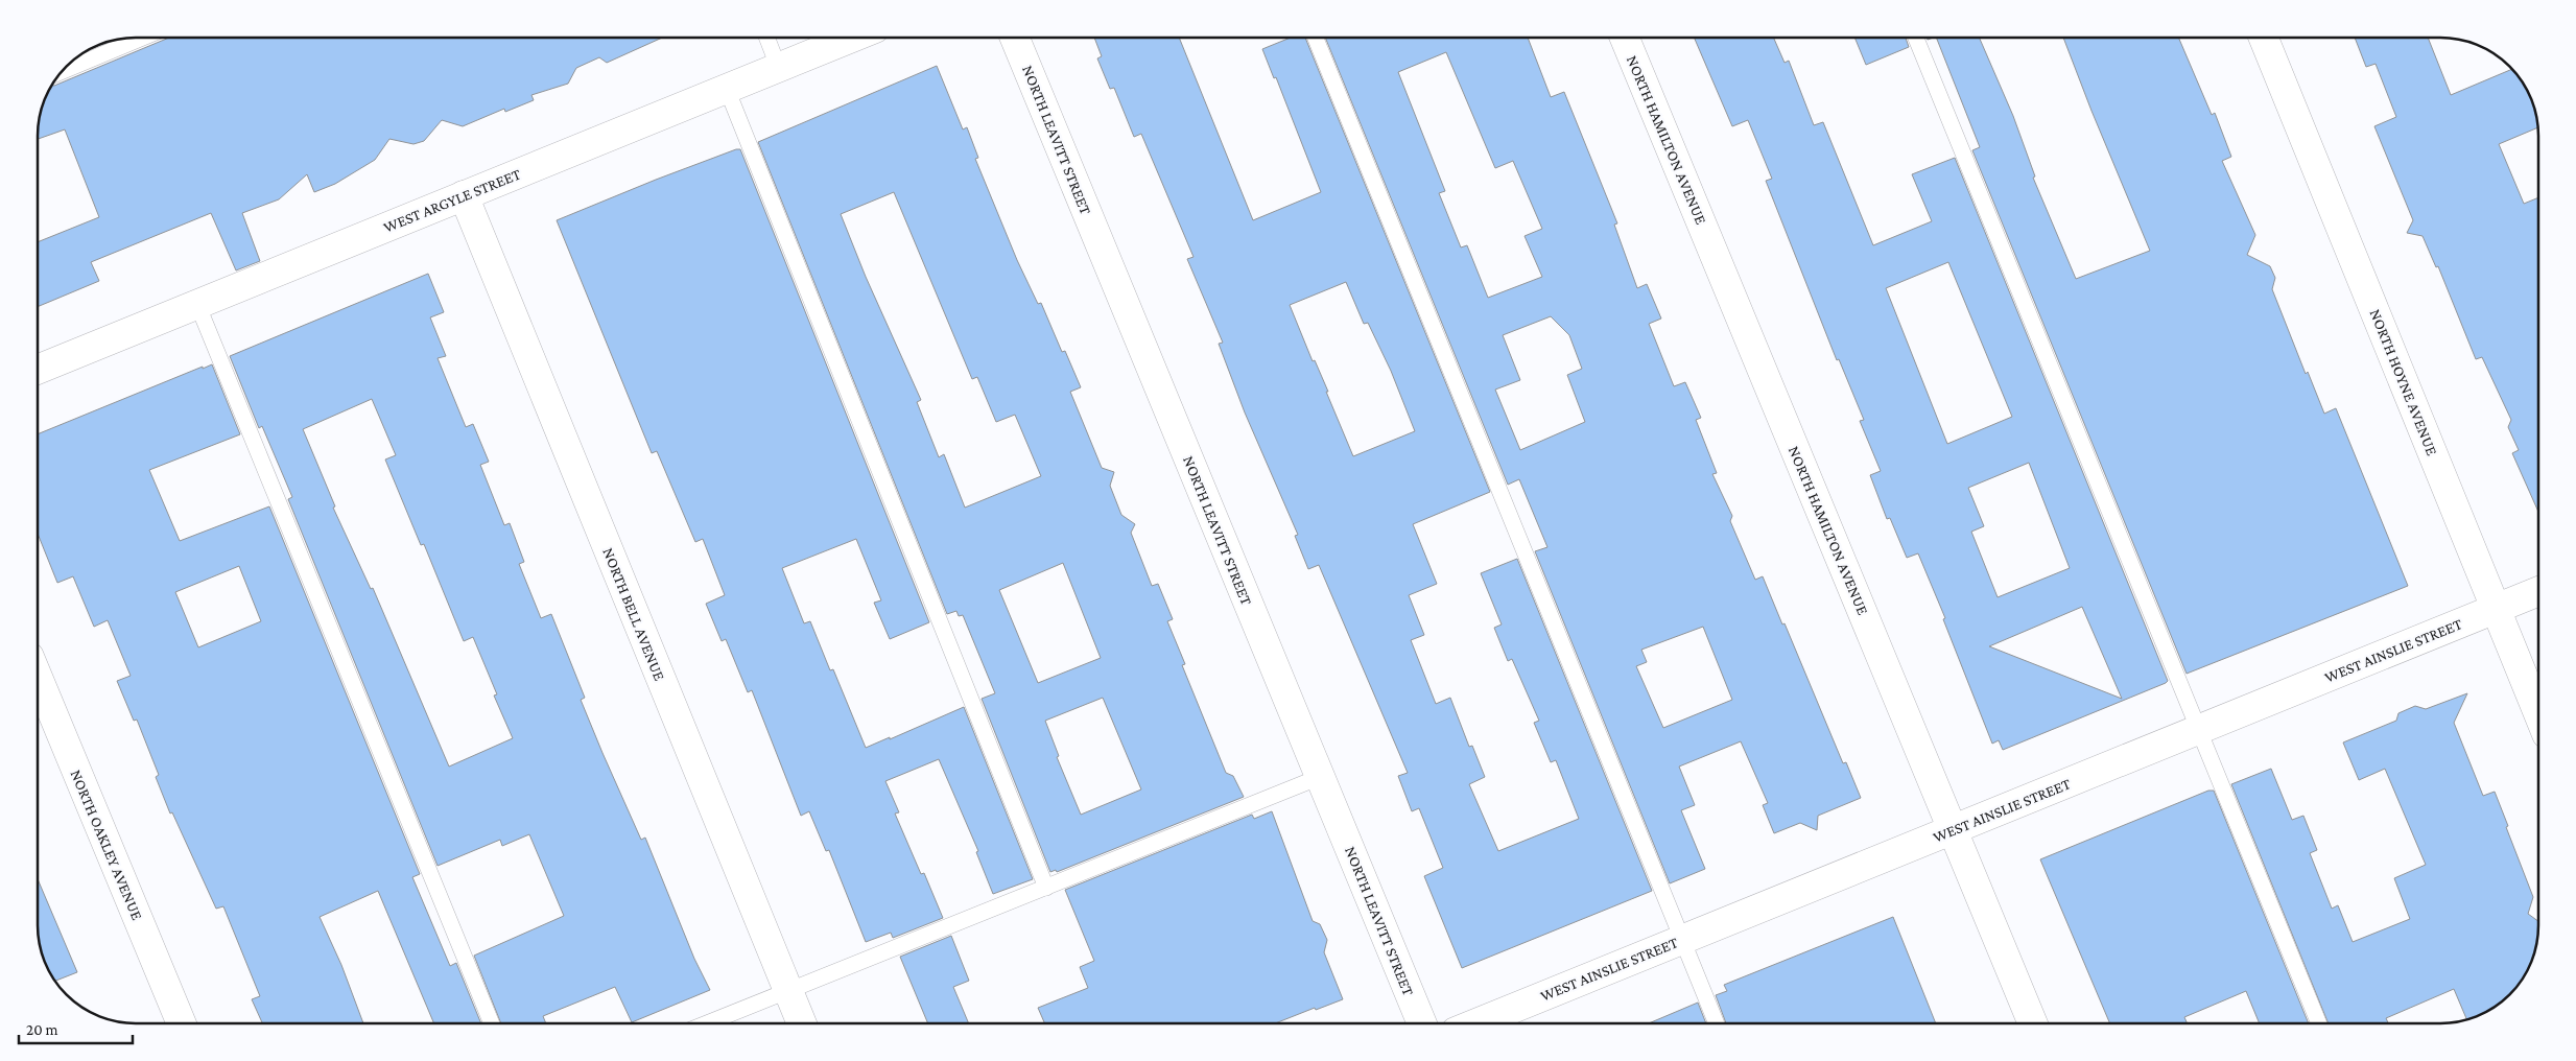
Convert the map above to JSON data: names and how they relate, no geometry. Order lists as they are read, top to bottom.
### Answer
{
  "streets": {
    "street": [
      "NORTH LEAVITT STREET",
      "NORTH HAMILTON AVENUE",
      "WEST ARGYLE STREET",
      "NORTH HOYNE AVENUE",
      "NORTH BELL AVENUE",
      "WEST AINSLIE STREET",
      "NORTH OAKLEY AVENUE"
    ]
  },
  "crossings": [
    ["NORTH HAMILTON AVENUE", "WEST AINSLIE STREET"],
    ["WEST ARGYLE STREET", "NORTH BELL AVENUE"],
    ["NORTH HOYNE AVENUE", "WEST AINSLIE STREET"]
  ],
  "scale_bar": "20 m"
}
